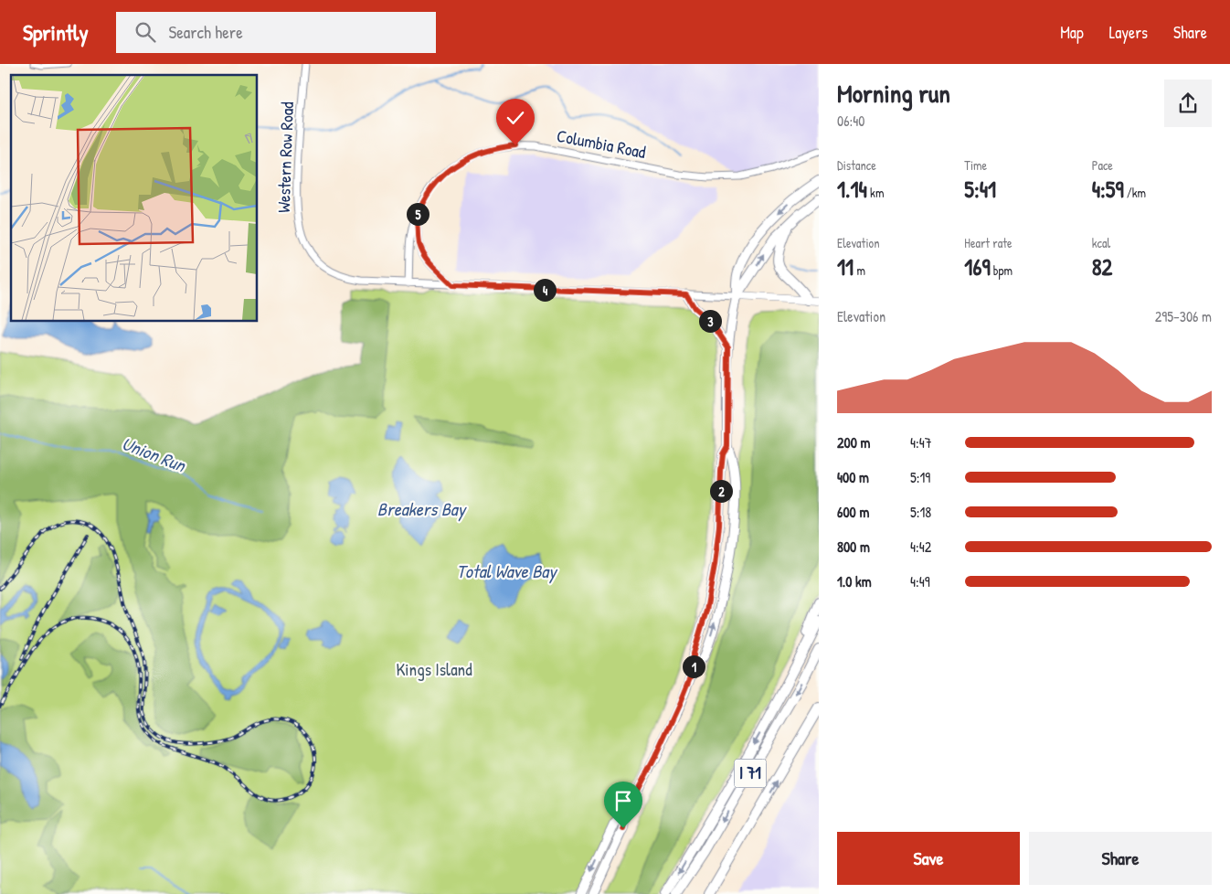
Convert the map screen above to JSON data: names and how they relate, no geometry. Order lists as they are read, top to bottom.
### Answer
{
  "streets": {
    "highway": ["I 71"],
    "main road": ["Western Row Road"],
    "street": ["Columbia Road"]
  },
  "crossings": [
    ["Columbia Road", "Western Row Road"]
  ],
  "water": ["Union Run", "Breakers Bay", "Total Wave Bay"],
  "parks": ["Kings Island"],
  "page": {
    "header": "Sprintly",
    "search": "Search here",
    "nav": ["Map", "Layers", "Share"],
    "heading": ["Morning run", "06:40"],
    "stats": [
      ["Distance", "1.14 km"],
      ["Time", "5:41"],
      ["Pace", "4:59 /km"],
      ["Elevation", "11 m"],
      ["Heart rate", "169 bpm"],
      ["kcal", "82"]
    ],
    "pins": [
      "5",
      "4",
      "3",
      "2",
      "1"
    ],
    "chart": ["Elevation", "295–306 m"],
    "list": [
      {
        "name": "200 m",
        "note": "4:47"
      },
      {
        "name": "400 m",
        "note": "5:19"
      },
      {
        "name": "600 m",
        "note": "5:18"
      },
      {
        "name": "800 m",
        "note": "4:42"
      },
      {
        "name": "1.0 km",
        "note": "4:49"
      }
    ],
    "buttons": ["Save", "Share"]
  }
}
